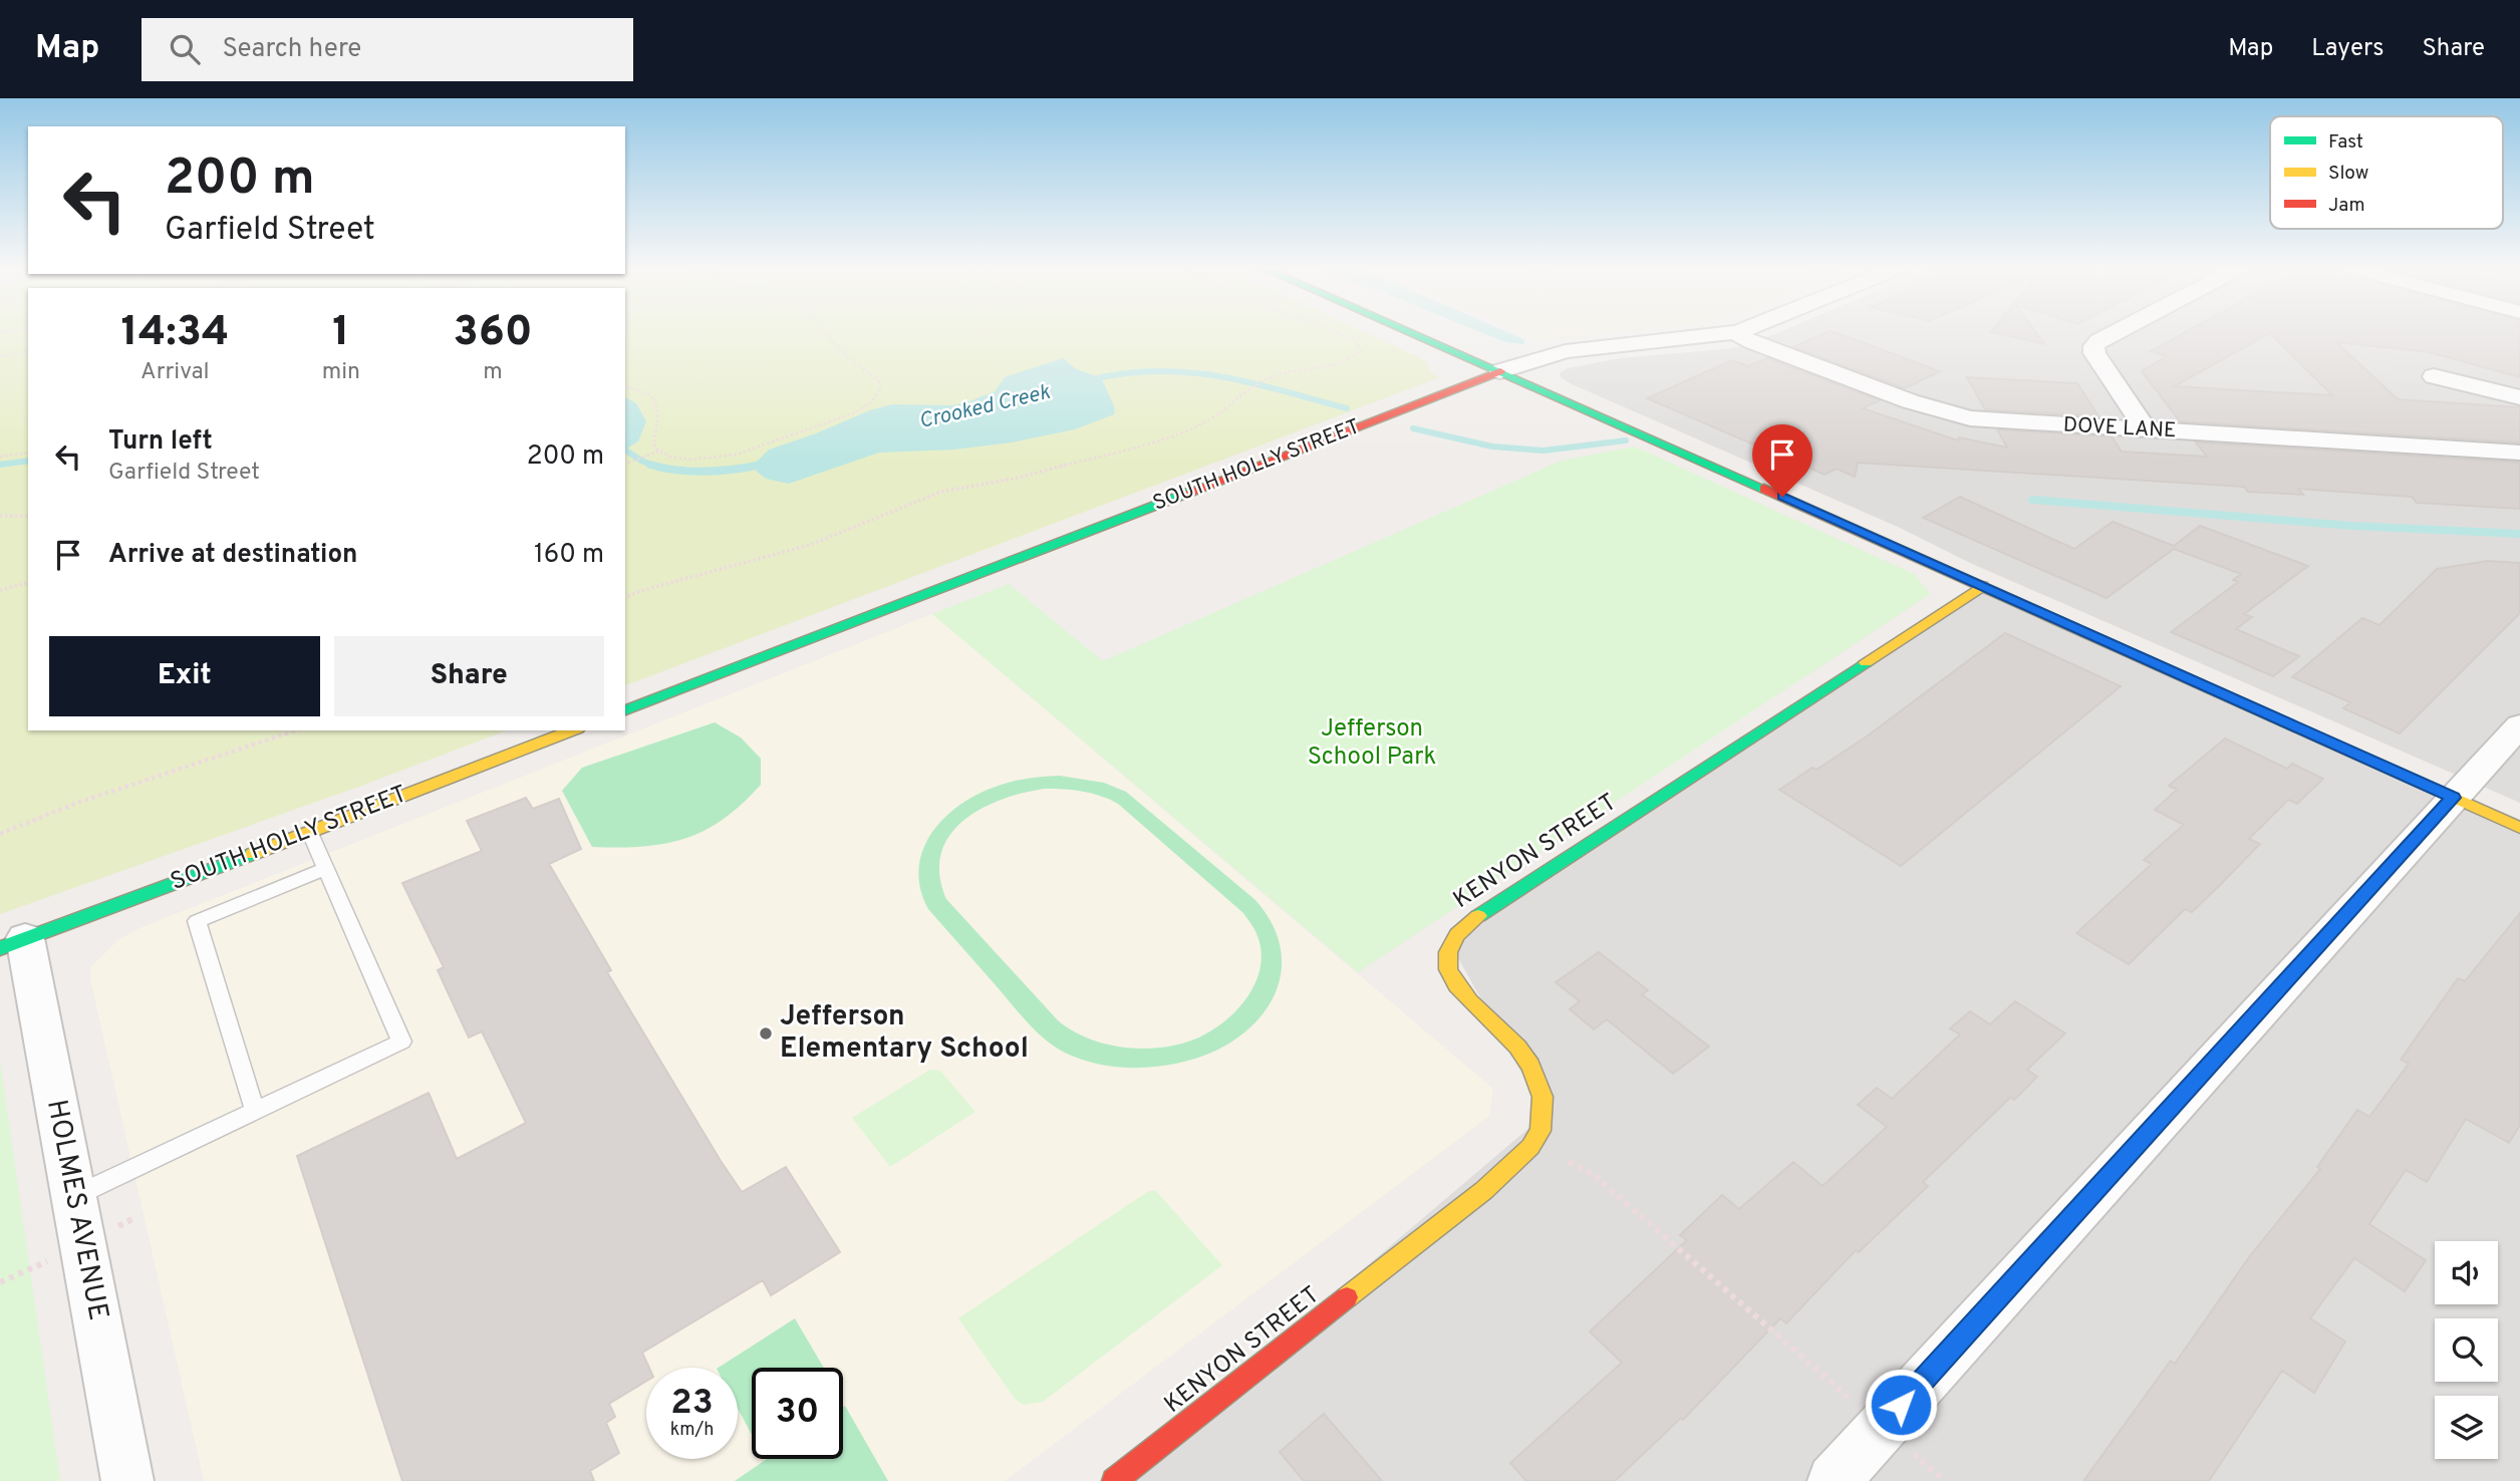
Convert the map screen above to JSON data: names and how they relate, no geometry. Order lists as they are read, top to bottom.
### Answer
{
  "streets": {
    "street": [
      "DOVE LANE",
      "SOUTH HOLLY STREET",
      "KENYON STREET",
      "HOLMES AVENUE"
    ]
  },
  "crossings": [
    ["DOVE LANE", "SOUTH HOLLY STREET"],
    ["SOUTH HOLLY STREET", "HOLMES AVENUE"]
  ],
  "water": ["Crooked Creek"],
  "parks": ["Jefferson School Park"],
  "places": ["Jefferson Elementary School"],
  "legend": ["Fast", "Slow", "Jam"],
  "page": {
    "header": "Map",
    "search": "Search here",
    "nav": ["Map", "Layers", "Share"],
    "turn": ["200 m", "Garfield Street"],
    "eta": [
      "14:34",
      "Arrival",
      "1",
      "min",
      "360",
      "m"
    ],
    "list": [
      {
        "name": "Turn left",
        "note": "Garfield Street",
        "value": "200 m"
      },
      {
        "name": "Arrive at destination",
        "value": "160 m"
      }
    ],
    "buttons": ["Exit", "Share"],
    "speed": "23 km/h",
    "limit": "30"
  }
}
